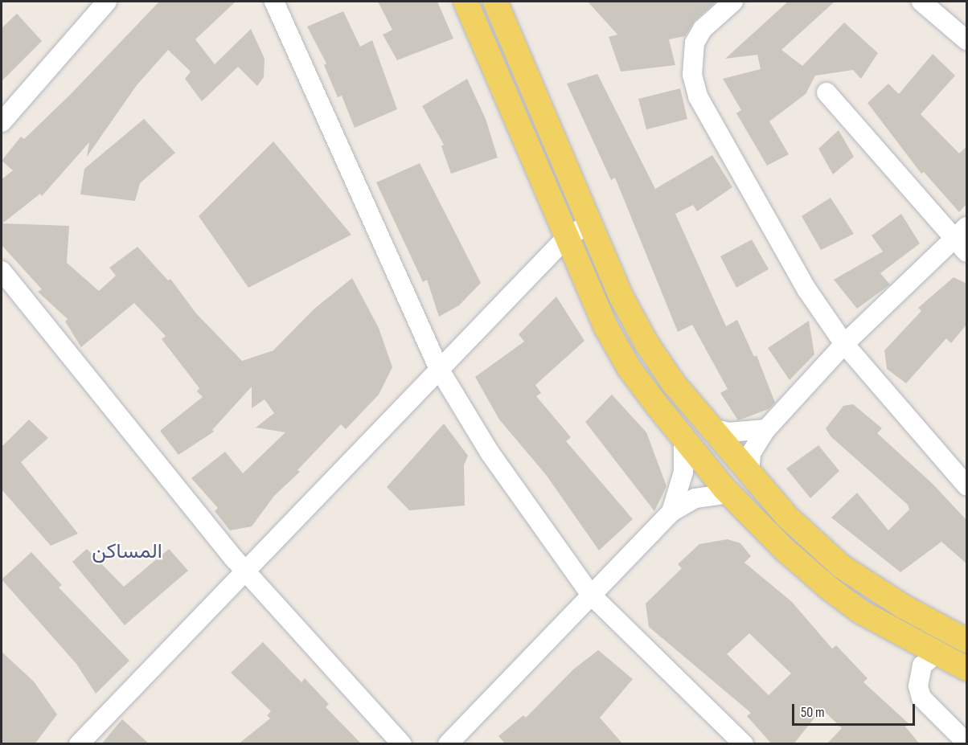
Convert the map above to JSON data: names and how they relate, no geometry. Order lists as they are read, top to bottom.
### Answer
{
  "districts": ["المساكن"],
  "scale_bar": "50 m"
}
